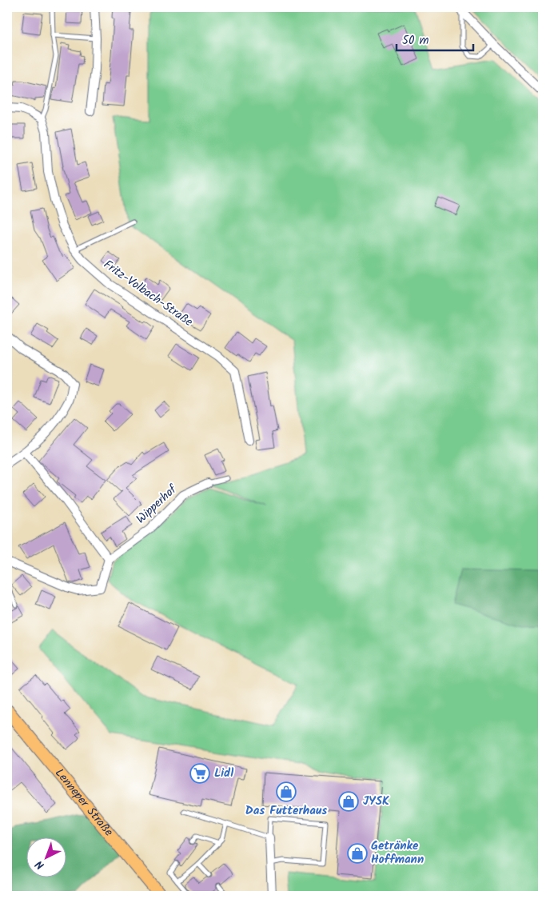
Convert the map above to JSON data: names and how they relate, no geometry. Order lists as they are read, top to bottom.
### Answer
{
  "streets": {
    "main road": ["Lenneper Straße"],
    "street": ["Fritz-Volbach-Straße", "Wipperhof"]
  },
  "places": {
    "supermarket": ["Lidl"],
    "shop": ["Das Futterhaus", "JYSK", "Getränke Hoffmann"]
  },
  "scale_bar": "50 m",
  "north": "bottom left"
}
